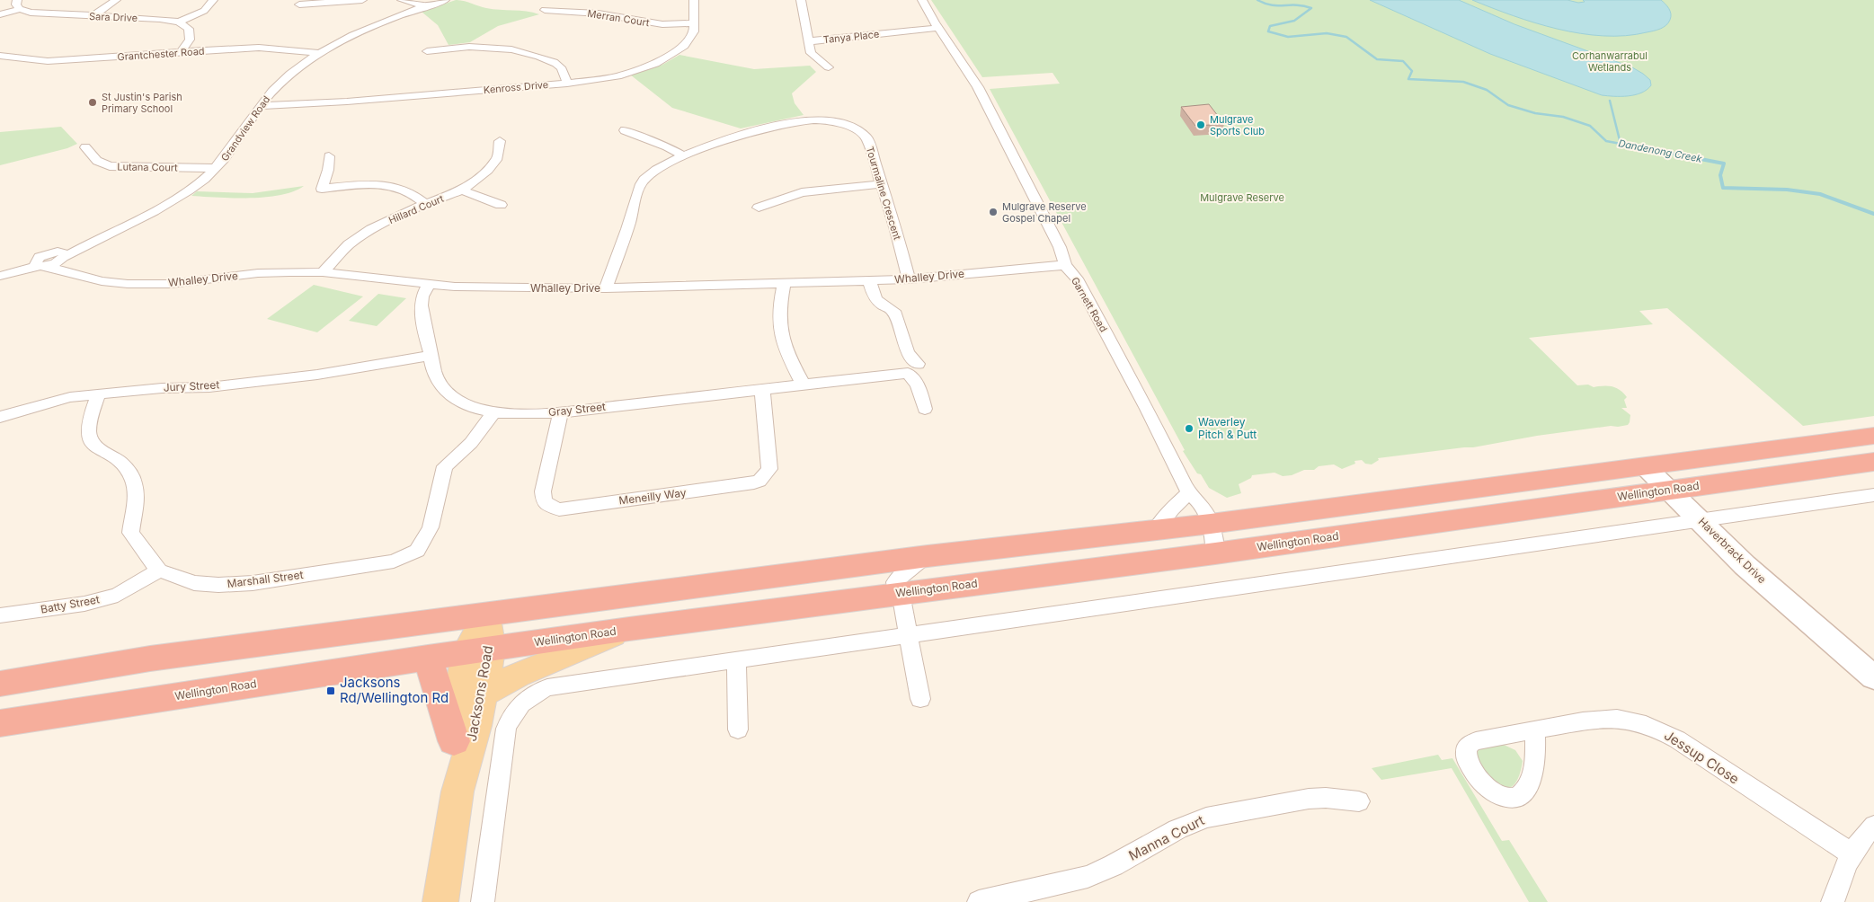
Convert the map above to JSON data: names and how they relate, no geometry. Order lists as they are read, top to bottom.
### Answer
{
  "streets": {
    "highway": ["Wellington Road"],
    "main road": ["Jacksons Road"],
    "street": [
      "Sara Drive",
      "Merran Court",
      "Tanya Place",
      "Grantchester Road",
      "Kenross Drive",
      "Grandview Road",
      "Lutana Court",
      "Tourmaline Crescent",
      "Hillard Court",
      "Whalley Drive",
      "Garnett Road",
      "Jury Street",
      "Gray Street",
      "Meneilly Way",
      "Haverbrack Drive",
      "Marshall Street",
      "Batty Street",
      "Jessup Close",
      "Manna Court"
    ]
  },
  "crossings": [
    ["Merran Court", "Kenross Drive"],
    ["Tanya Place", "Garnett Road"],
    ["Grantchester Road", "Grandview Road"],
    ["Kenross Drive", "Grandview Road"],
    ["Grandview Road", "Lutana Court"],
    ["Grandview Road", "Whalley Drive"],
    ["Tourmaline Crescent", "Whalley Drive"],
    ["Hillard Court", "Whalley Drive"],
    ["Whalley Drive", "Garnett Road"],
    ["Whalley Drive", "Gray Street"],
    ["Garnett Road", "Wellington Road"],
    ["Jury Street", "Gray Street"],
    ["Gray Street", "Meneilly Way"],
    ["Gray Street", "Marshall Street"],
    ["Wellington Road", "Haverbrack Drive"],
    ["Wellington Road", "Jacksons Road"],
    ["Marshall Street", "Batty Street"]
  ],
  "water": ["Dandenong Creek"],
  "parks": ["Corhanwarrabul Wetlands", "Mulgrave Reserve"],
  "places": {
    "other": [
      "St Justin's Parish Primary School",
      "Mulgrave Sports Club",
      "Mulgrave Reserve Gospel Chapel",
      "Waverley Pitch & Putt"
    ],
    "transit": ["Jacksons Rd/Wellington Rd"]
  }
}
